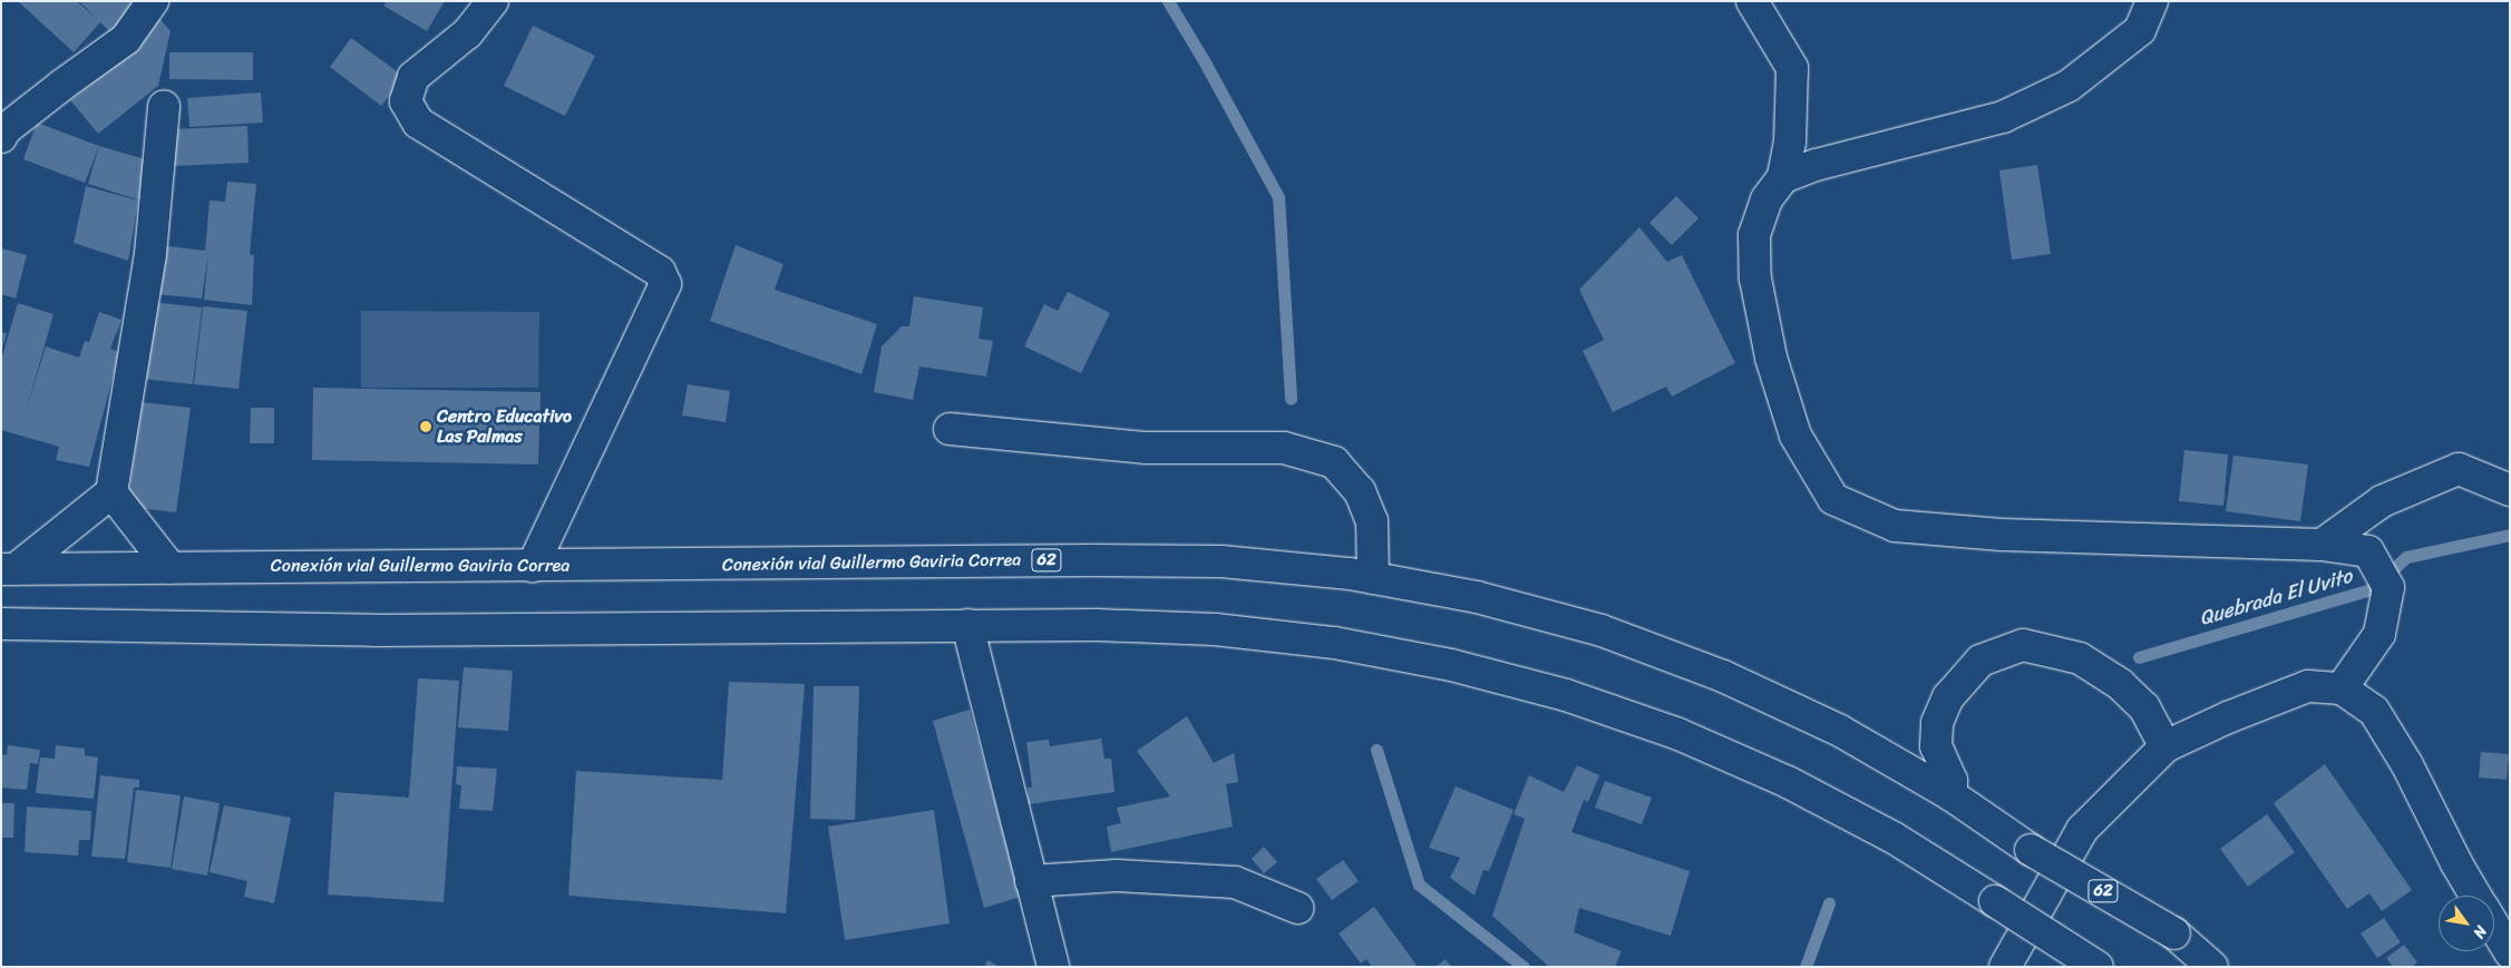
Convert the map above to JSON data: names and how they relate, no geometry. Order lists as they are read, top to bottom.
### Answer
{
  "streets": {
    "main road": ["62", "Conexión vial Guillermo Gaviria Correa"]
  },
  "water": ["Quebrada El Uvito"],
  "places": ["Centro Educativo Las Palmas"],
  "north": "bottom right"
}
